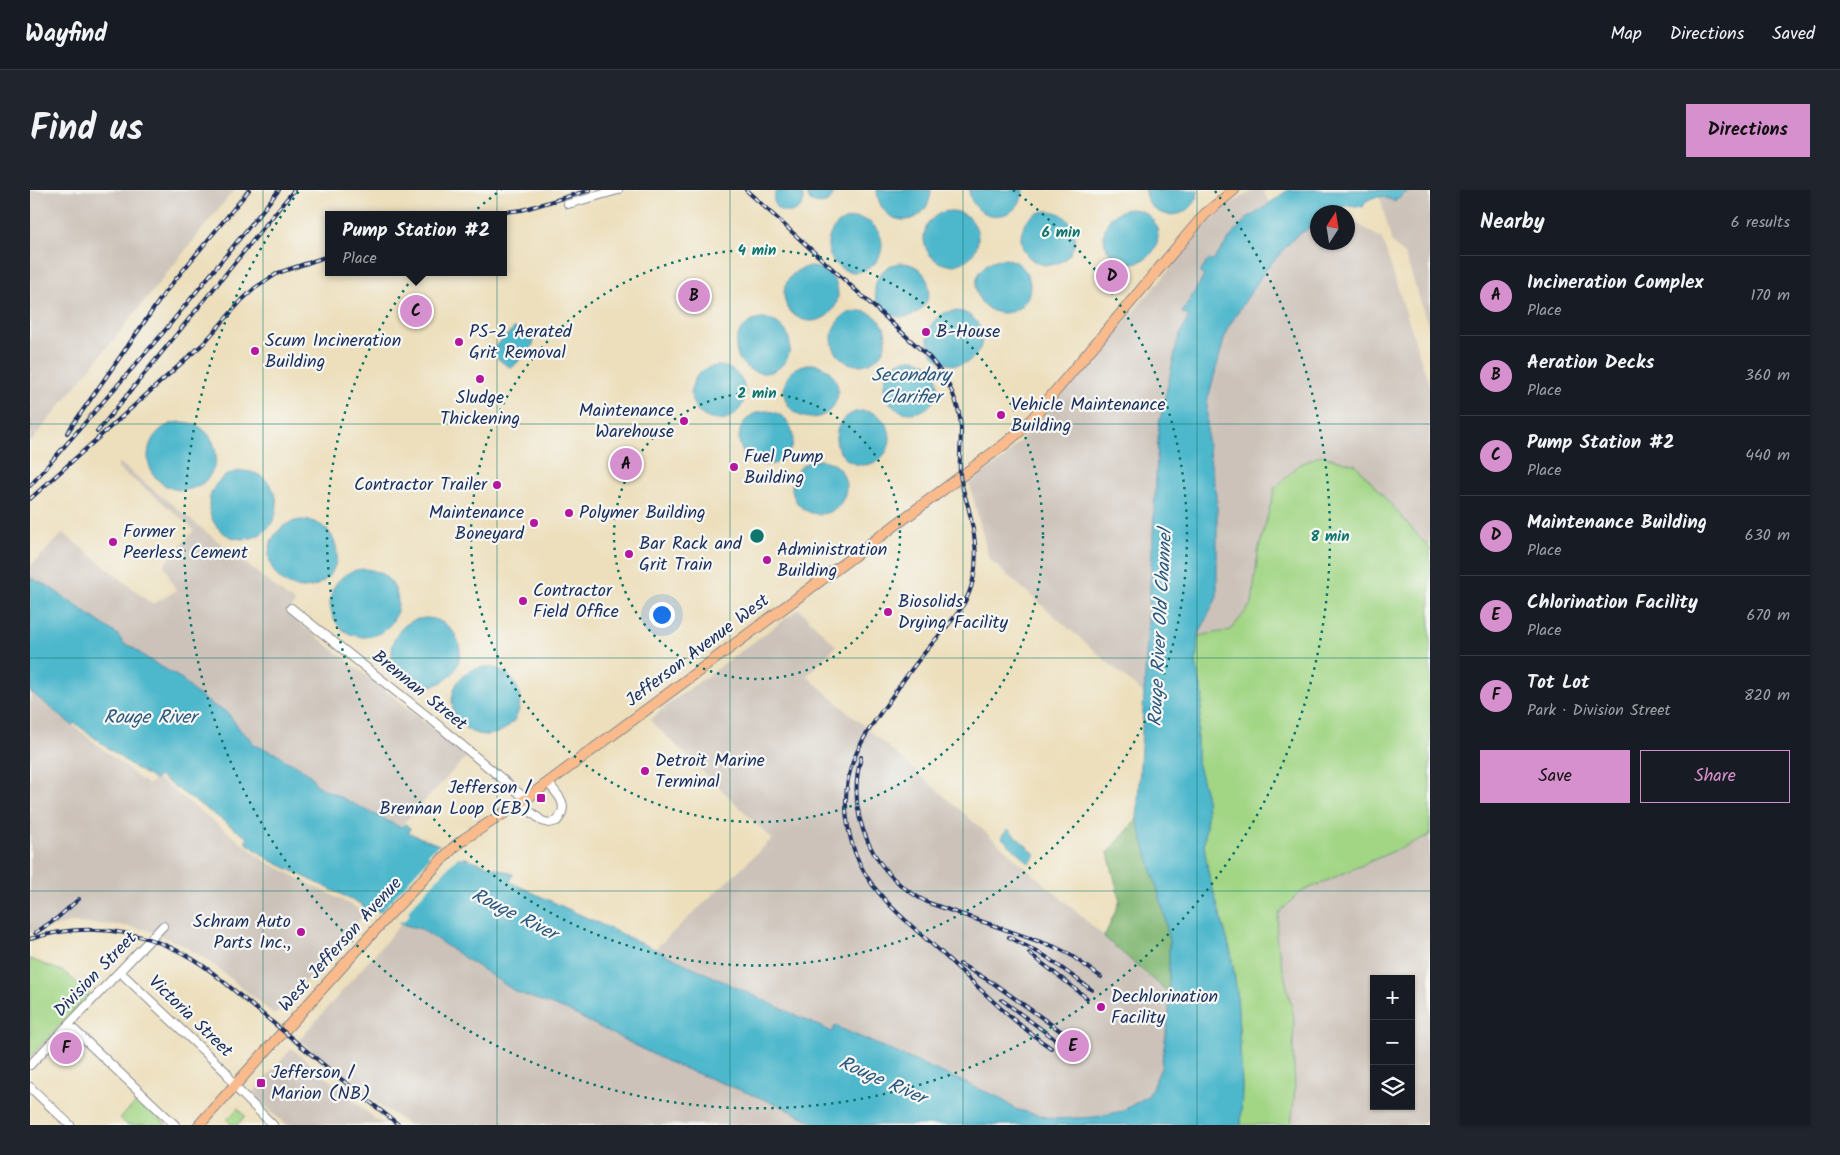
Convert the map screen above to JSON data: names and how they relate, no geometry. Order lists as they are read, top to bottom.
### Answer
{
  "streets": {
    "main road": ["Jefferson Avenue West", "West Jefferson Avenue"],
    "street": ["Brennan Street", "Division Street", "Victoria Street"]
  },
  "crossings": [
    ["Jefferson Avenue West", "Brennan Street"],
    ["Jefferson Avenue West", "West Jefferson Avenue"],
    ["Brennan Street", "West Jefferson Avenue"],
    ["West Jefferson Avenue", "Victoria Street"],
    ["Division Street", "Victoria Street"]
  ],
  "water": ["Secondary Clarifier", "Rouge River Old Channel", "Rouge River"],
  "places": {
    "other": [
      "B-House",
      "PS-2 Aerated Grit Removal",
      "Scum Incineration Building",
      "Sludge Thickening",
      "Vehicle Maintenance Building",
      "Maintenance Warehouse",
      "Fuel Pump Building",
      "Contractor Trailer",
      "Polymer Building",
      "Maintenance Boneyard",
      "Former Peerless Cement",
      "Bar Rack and Grit Train",
      "Administration Building",
      "Contractor Field Office",
      "Biosolids Drying Facility",
      "Detroit Marine Terminal",
      "Schram Auto Parts Inc.,",
      "Dechlorination Facility"
    ],
    "transit": ["Jefferson / Brennan Loop (EB)", "Jefferson / Marion (NB)"]
  },
  "north": "top",
  "page": {
    "header": "Wayfind",
    "nav": ["Map", "Directions", "Saved"],
    "title": "Find us",
    "buttons": [
      "Directions",
      ["Save", "Share"]
    ],
    "heading": ["Nearby", "6 results"],
    "popup": ["Pump Station #2", "Place"],
    "list": [
      {
        "mark": "A",
        "name": "Incineration Complex",
        "note": "Place",
        "value": "170 m"
      },
      {
        "mark": "B",
        "name": "Aeration Decks",
        "note": "Place",
        "value": "360 m"
      },
      {
        "mark": "C",
        "name": "Pump Station #2",
        "note": "Place",
        "value": "440 m"
      },
      {
        "mark": "D",
        "name": "Maintenance Building",
        "note": "Place",
        "value": "630 m"
      },
      {
        "mark": "E",
        "name": "Chlorination Facility",
        "note": "Place",
        "value": "670 m"
      },
      {
        "mark": "F",
        "name": "Tot Lot",
        "note": "Park · Division Street",
        "value": "820 m"
      }
    ],
    "pins": [
      "D",
      "B",
      "C",
      "A",
      "E",
      "F"
    ],
    "map_buttons": ["+", "−"]
  },
  "rings": [
    "6 min",
    "4 min",
    "2 min",
    "8 min"
  ]
}
